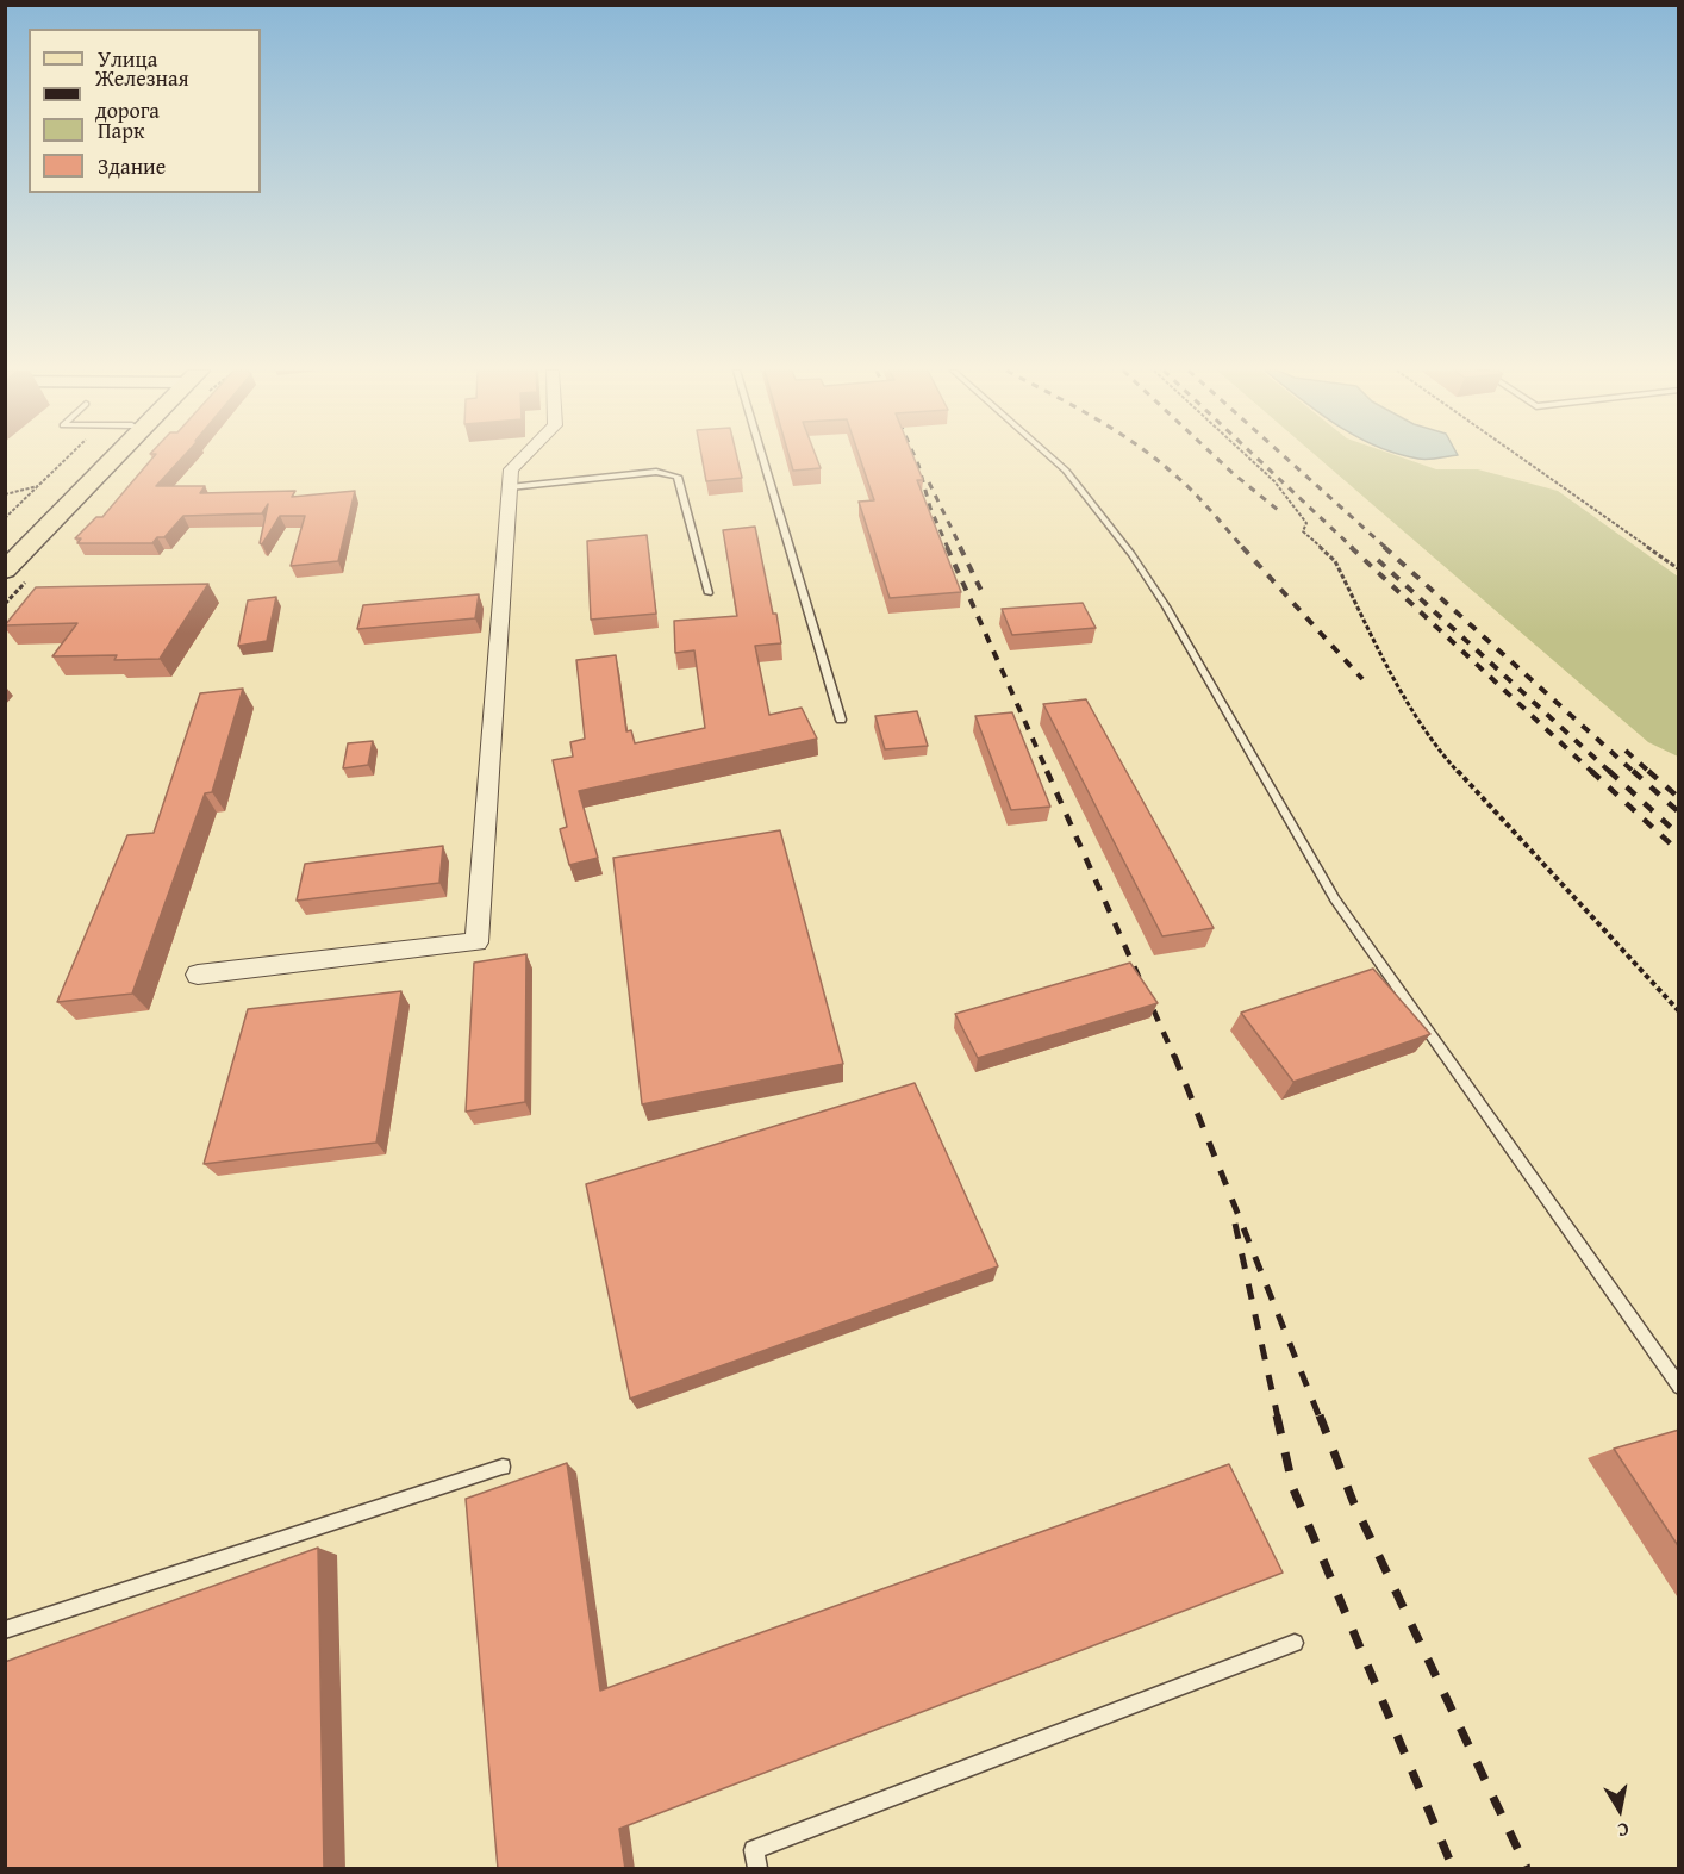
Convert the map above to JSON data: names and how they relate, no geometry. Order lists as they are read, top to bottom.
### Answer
{
  "legend": [
    "Улица",
    "Железная дорога",
    "Парк",
    "Здание"
  ],
  "north": "bottom"
}
